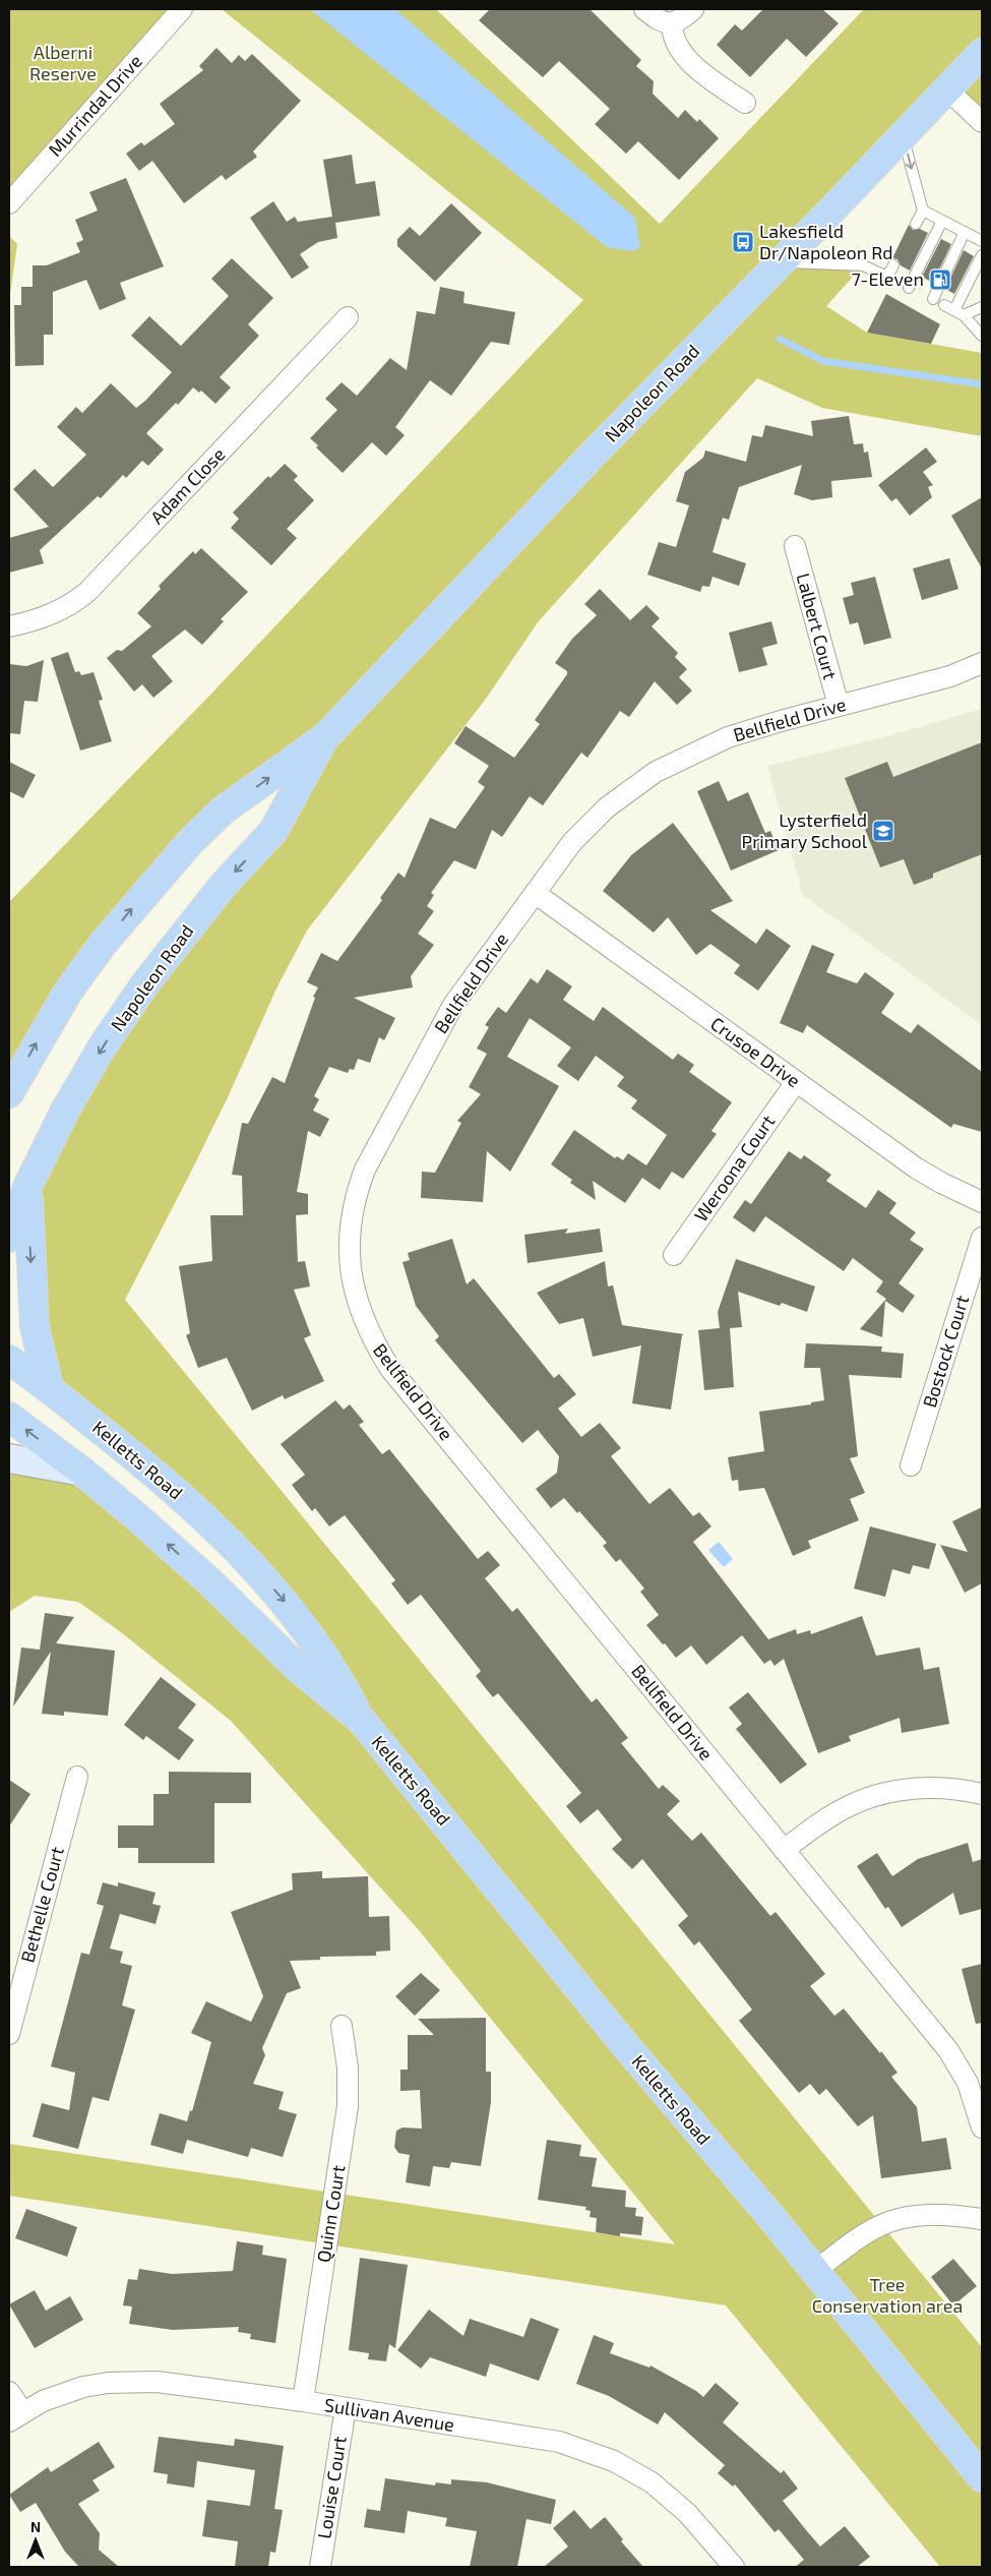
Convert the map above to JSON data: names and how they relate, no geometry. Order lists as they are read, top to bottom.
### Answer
{
  "streets": {
    "main road": ["Napoleon Road", "Kelletts Road"],
    "street": [
      "Murrindal Drive",
      "Adam Close",
      "Lalbert Court",
      "Bellfield Drive",
      "Crusoe Drive",
      "Weroona Court",
      "Bostock Court",
      "Bethelle Court",
      "Quinn Court",
      "Sullivan Avenue",
      "Louise Court"
    ]
  },
  "crossings": [
    ["Lalbert Court", "Bellfield Drive"],
    ["Bellfield Drive", "Crusoe Drive"],
    ["Crusoe Drive", "Weroona Court"],
    ["Quinn Court", "Sullivan Avenue"],
    ["Sullivan Avenue", "Louise Court"]
  ],
  "parks": ["Alberni Reserve", "Tree Conservation area"],
  "places": {
    "bus stop": ["Lakesfield Dr/Napoleon Rd"],
    "fuel station": ["7-Eleven"],
    "school or university": ["Lysterfield Primary School"]
  },
  "north": "top"
}
